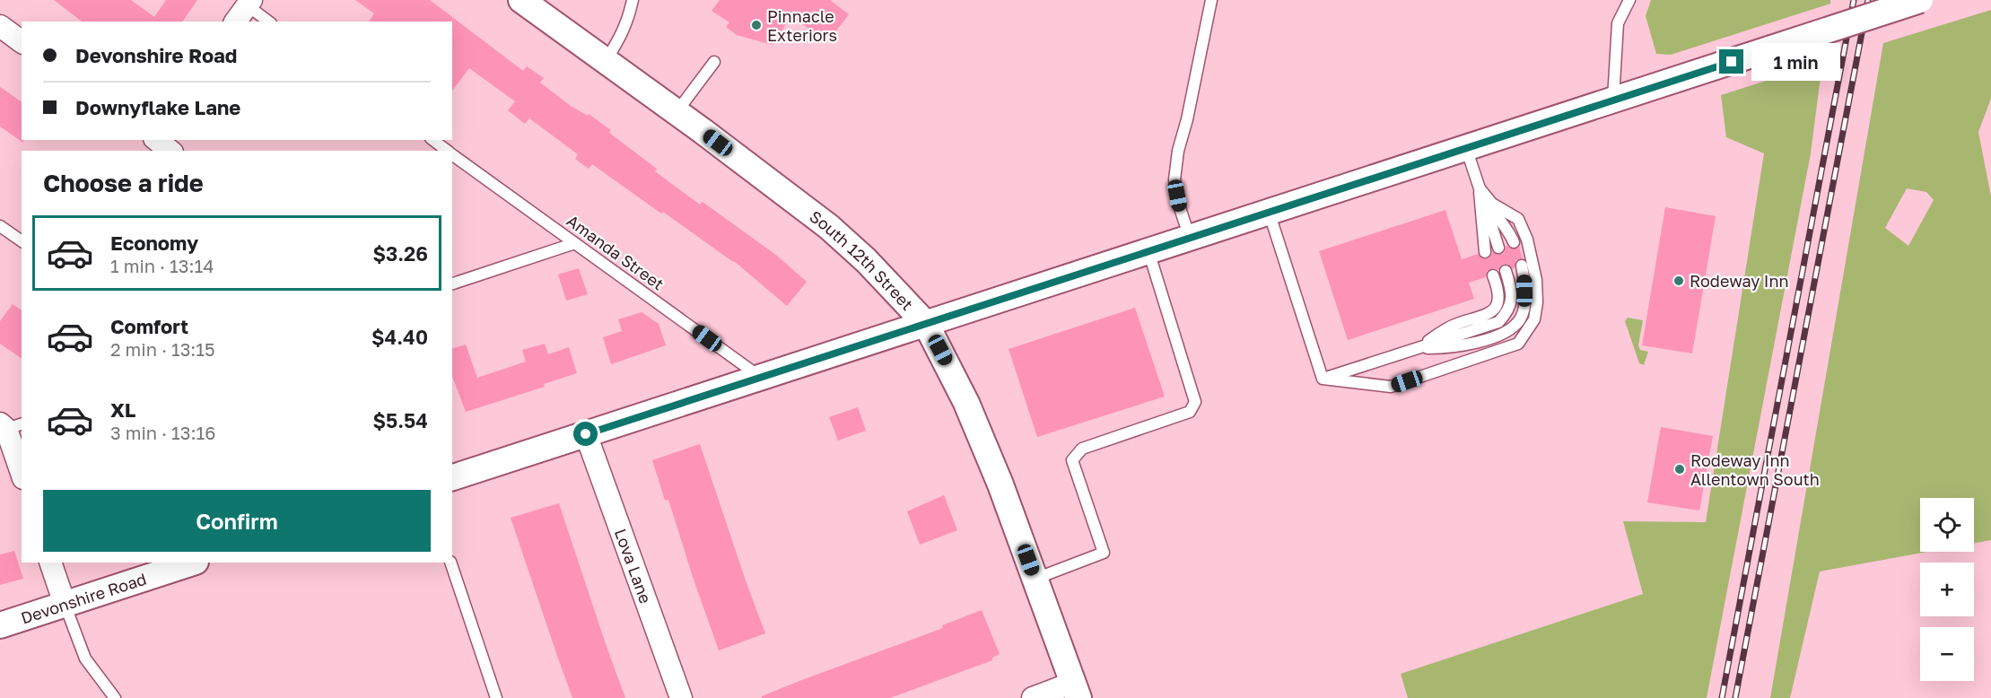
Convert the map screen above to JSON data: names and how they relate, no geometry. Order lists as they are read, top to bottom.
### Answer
{
  "streets": {
    "street": ["South 12th Street", "Lova Lane", "Devonshire Road"],
    "lane": ["Amanda Street"]
  },
  "places": ["Pinnacle Exteriors", "Rodeway Inn", "Rodeway Inn Allentown South"],
  "page": {
    "banner": ["Devonshire Road", "Downyflake Lane"],
    "bubble": "1 min",
    "heading": "Choose a ride",
    "list": [
      {
        "name": "Economy",
        "note": "1 min · 13:14",
        "value": "$3.26"
      },
      {
        "name": "Comfort",
        "note": "2 min · 13:15",
        "value": "$4.40"
      },
      {
        "name": "XL",
        "note": "3 min · 13:16",
        "value": "$5.54"
      }
    ],
    "buttons": "Confirm",
    "map_buttons": ["+", "−"]
  }
}
